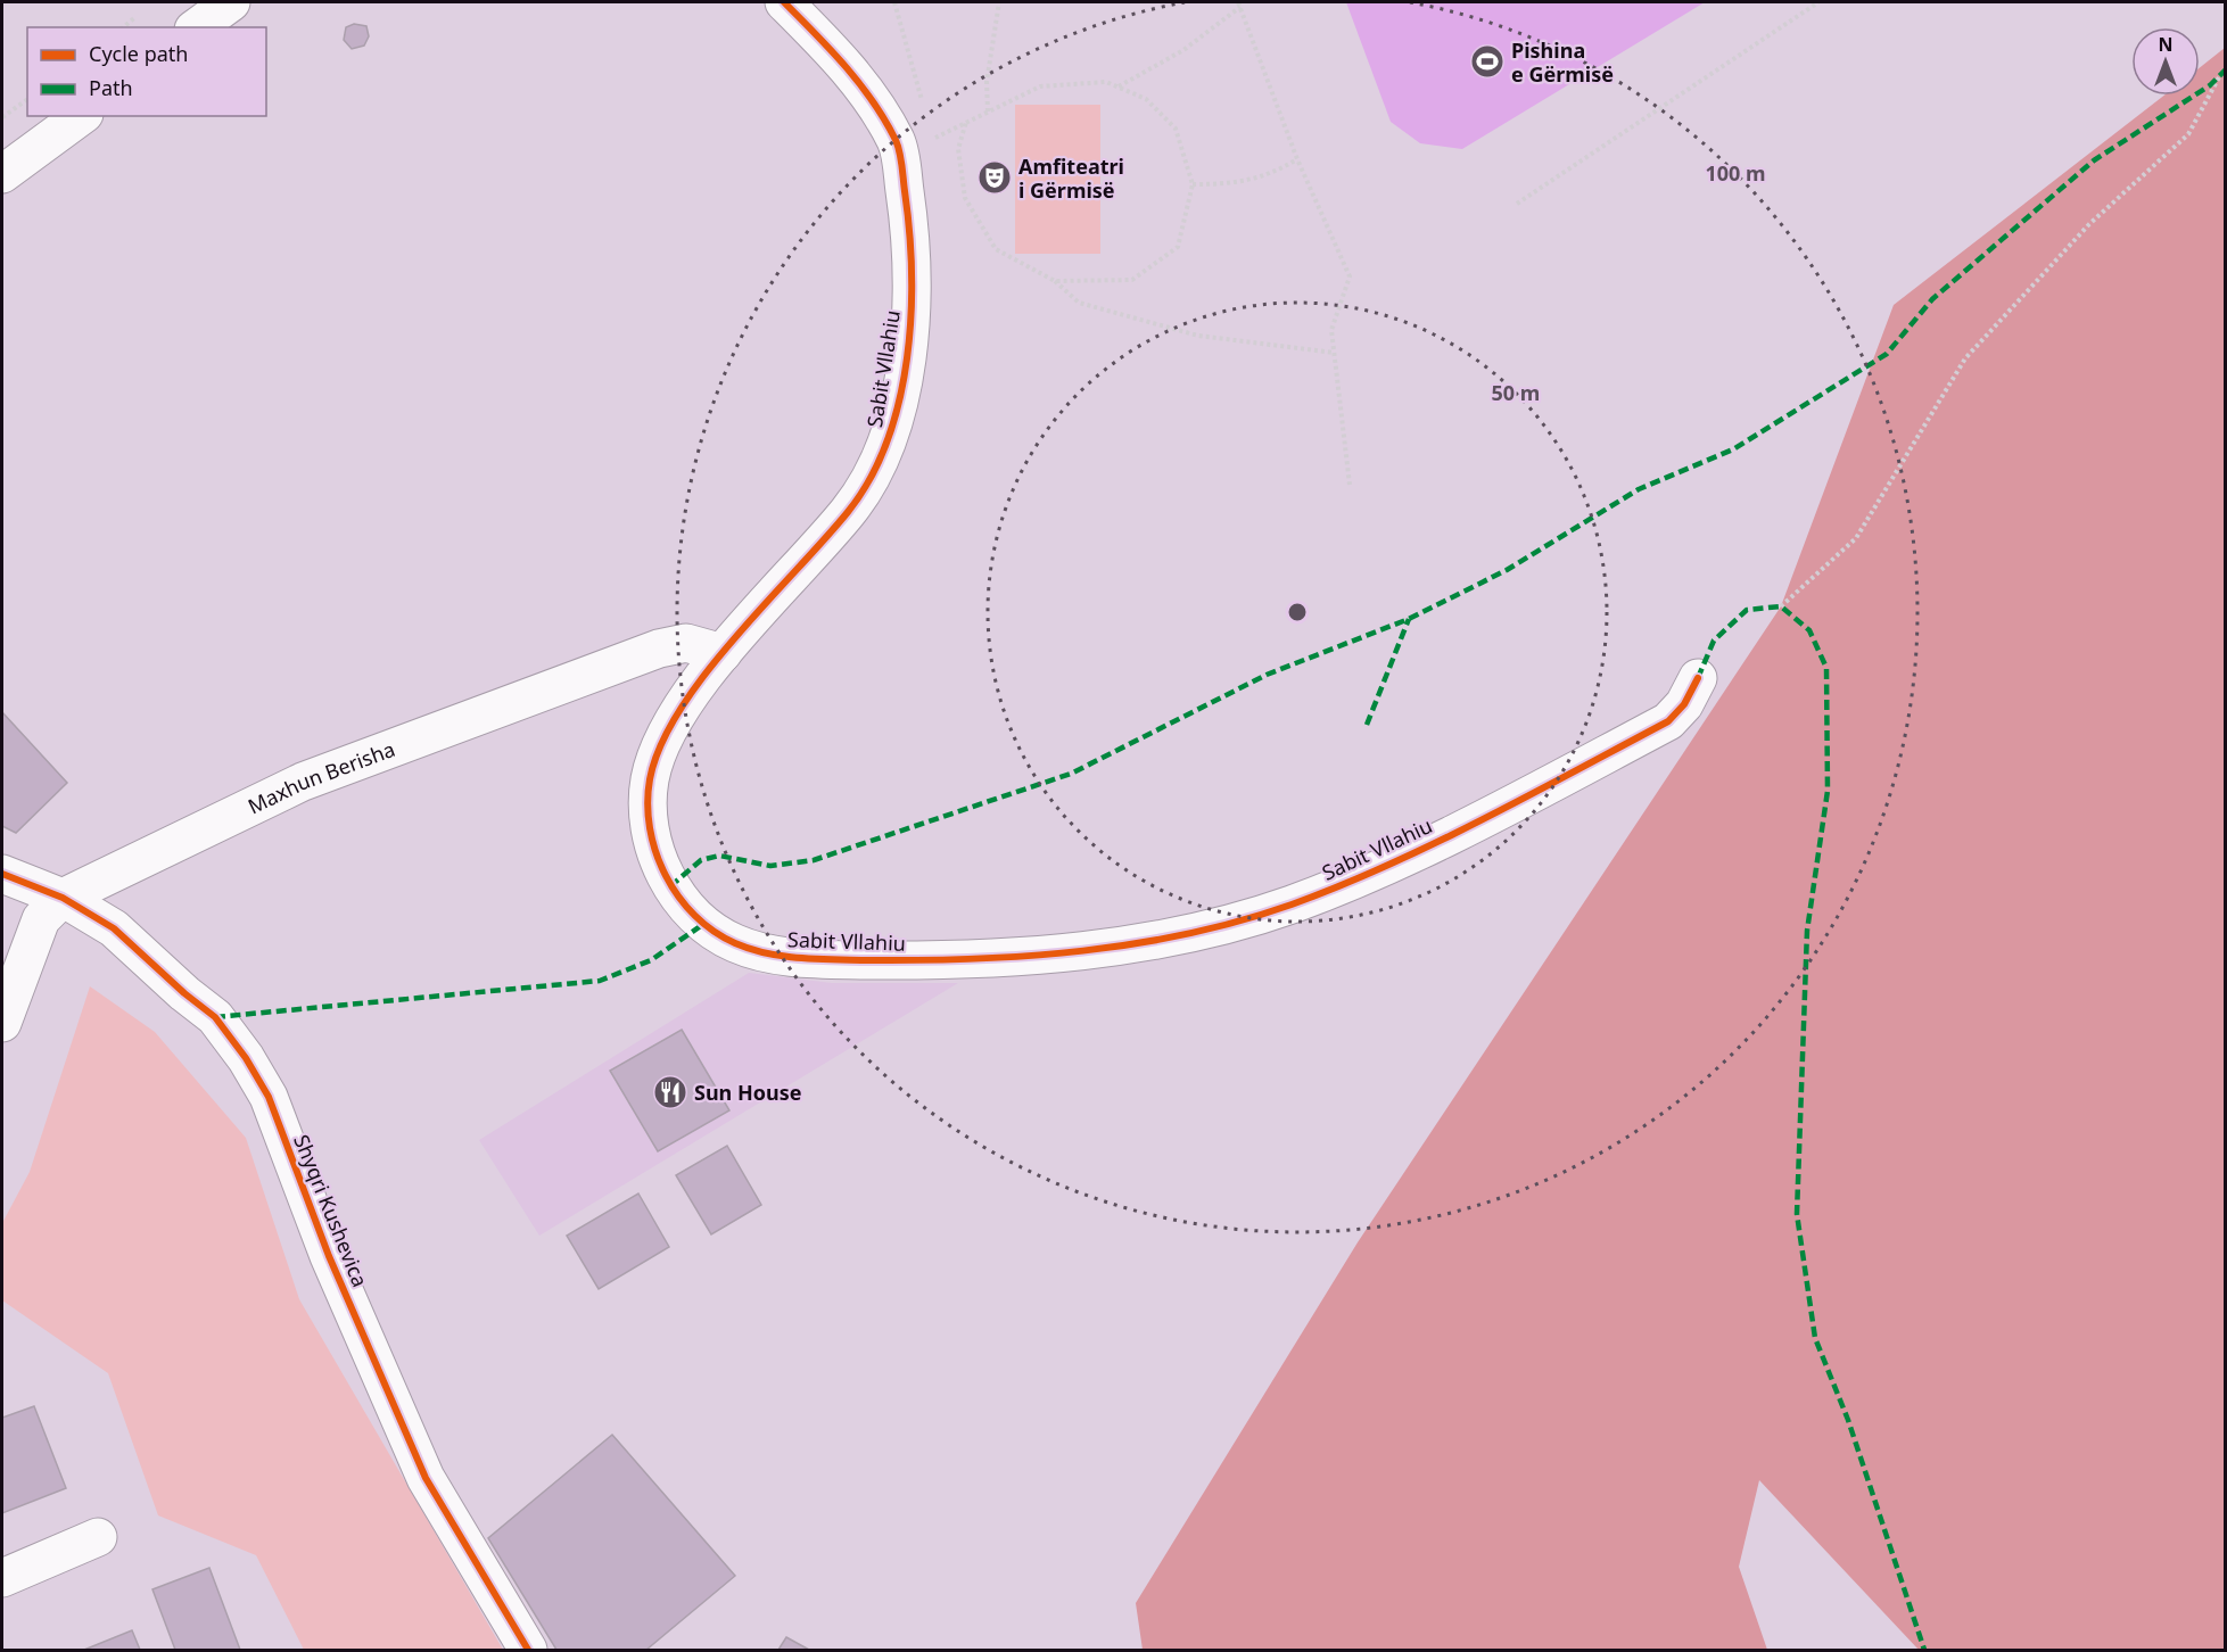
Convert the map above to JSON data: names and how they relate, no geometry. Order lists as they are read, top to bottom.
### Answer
{
  "streets": {
    "street": ["Sabit Vllahiu", "Maxhun Berisha", "Shyqri Kushevica"]
  },
  "crossings": [
    ["Sabit Vllahiu", "Maxhun Berisha"],
    ["Maxhun Berisha", "Shyqri Kushevica"]
  ],
  "places": {
    "sports": ["Pishina e Gërmisë"],
    "theatre": ["Amfiteatri i Gërmisë"],
    "restaurant": ["Sun House"]
  },
  "legend": ["Cycle path", "Path"],
  "north": "top",
  "rings": ["100 m", "50 m"]
}
